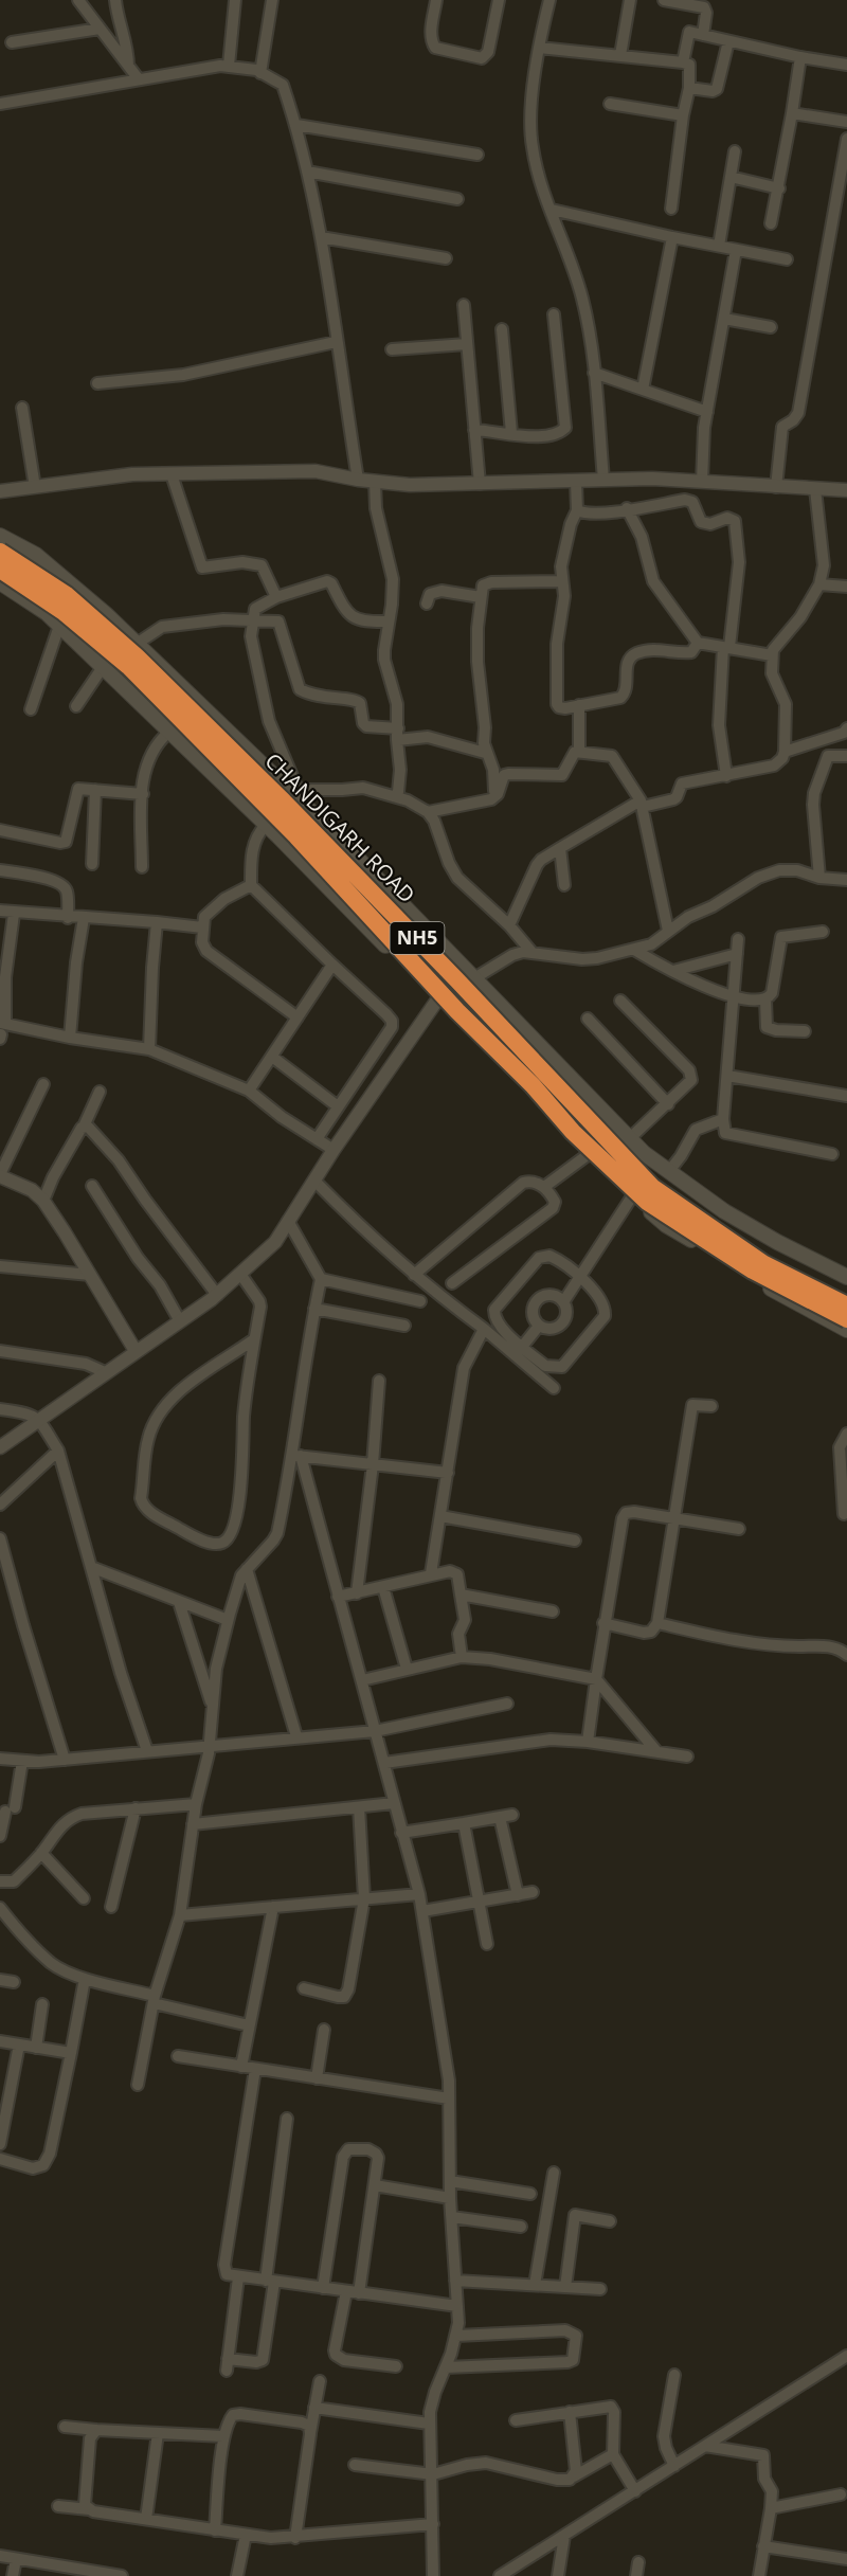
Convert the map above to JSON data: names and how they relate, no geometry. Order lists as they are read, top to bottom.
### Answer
{
  "streets": {
    "highway": ["CHANDIGARH ROAD", "NH5"]
  }
}
